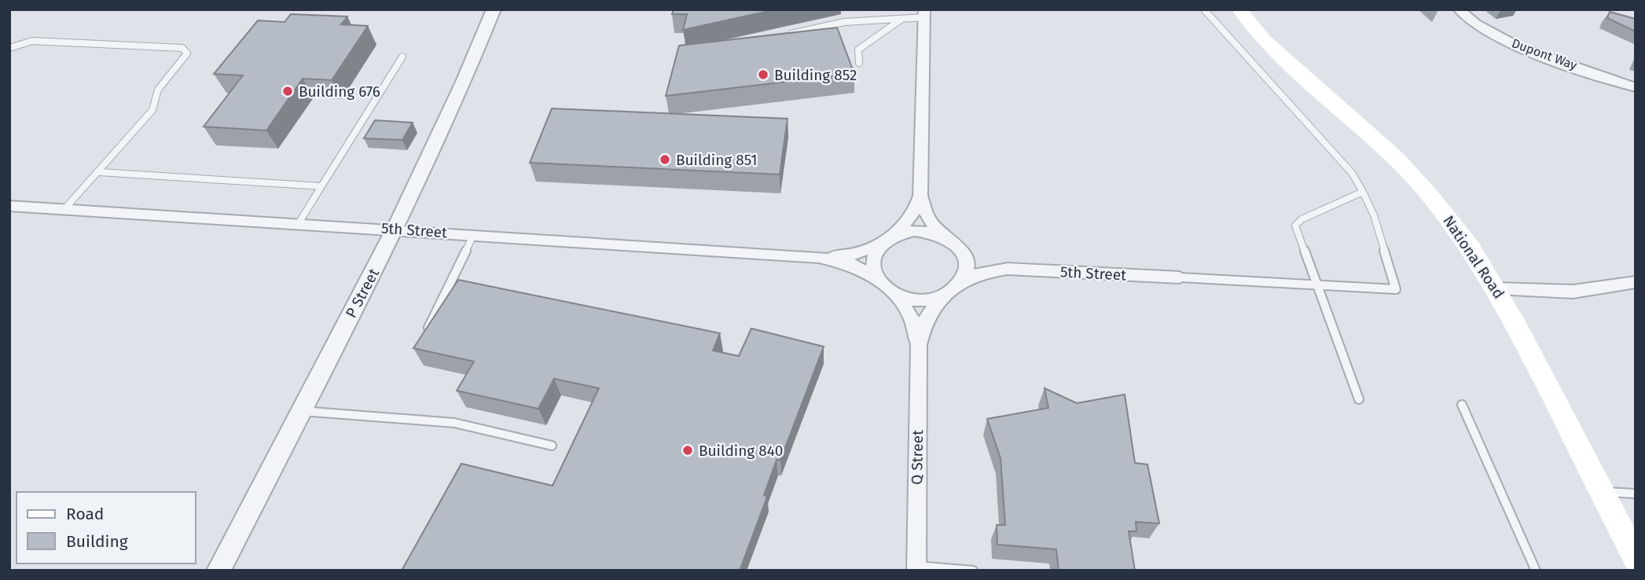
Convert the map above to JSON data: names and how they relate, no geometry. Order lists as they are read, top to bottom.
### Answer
{
  "streets": {
    "main road": ["National Road"],
    "street": [
      "Dupont Way",
      "5th Street",
      "P Street",
      "Q Street"
    ]
  },
  "crossings": [
    ["5th Street", "P Street"],
    ["5th Street", "Q Street"]
  ],
  "places": [
    "Building 852",
    "Building 676",
    "Building 851",
    "Building 840"
  ],
  "legend": ["Road", "Building"]
}
